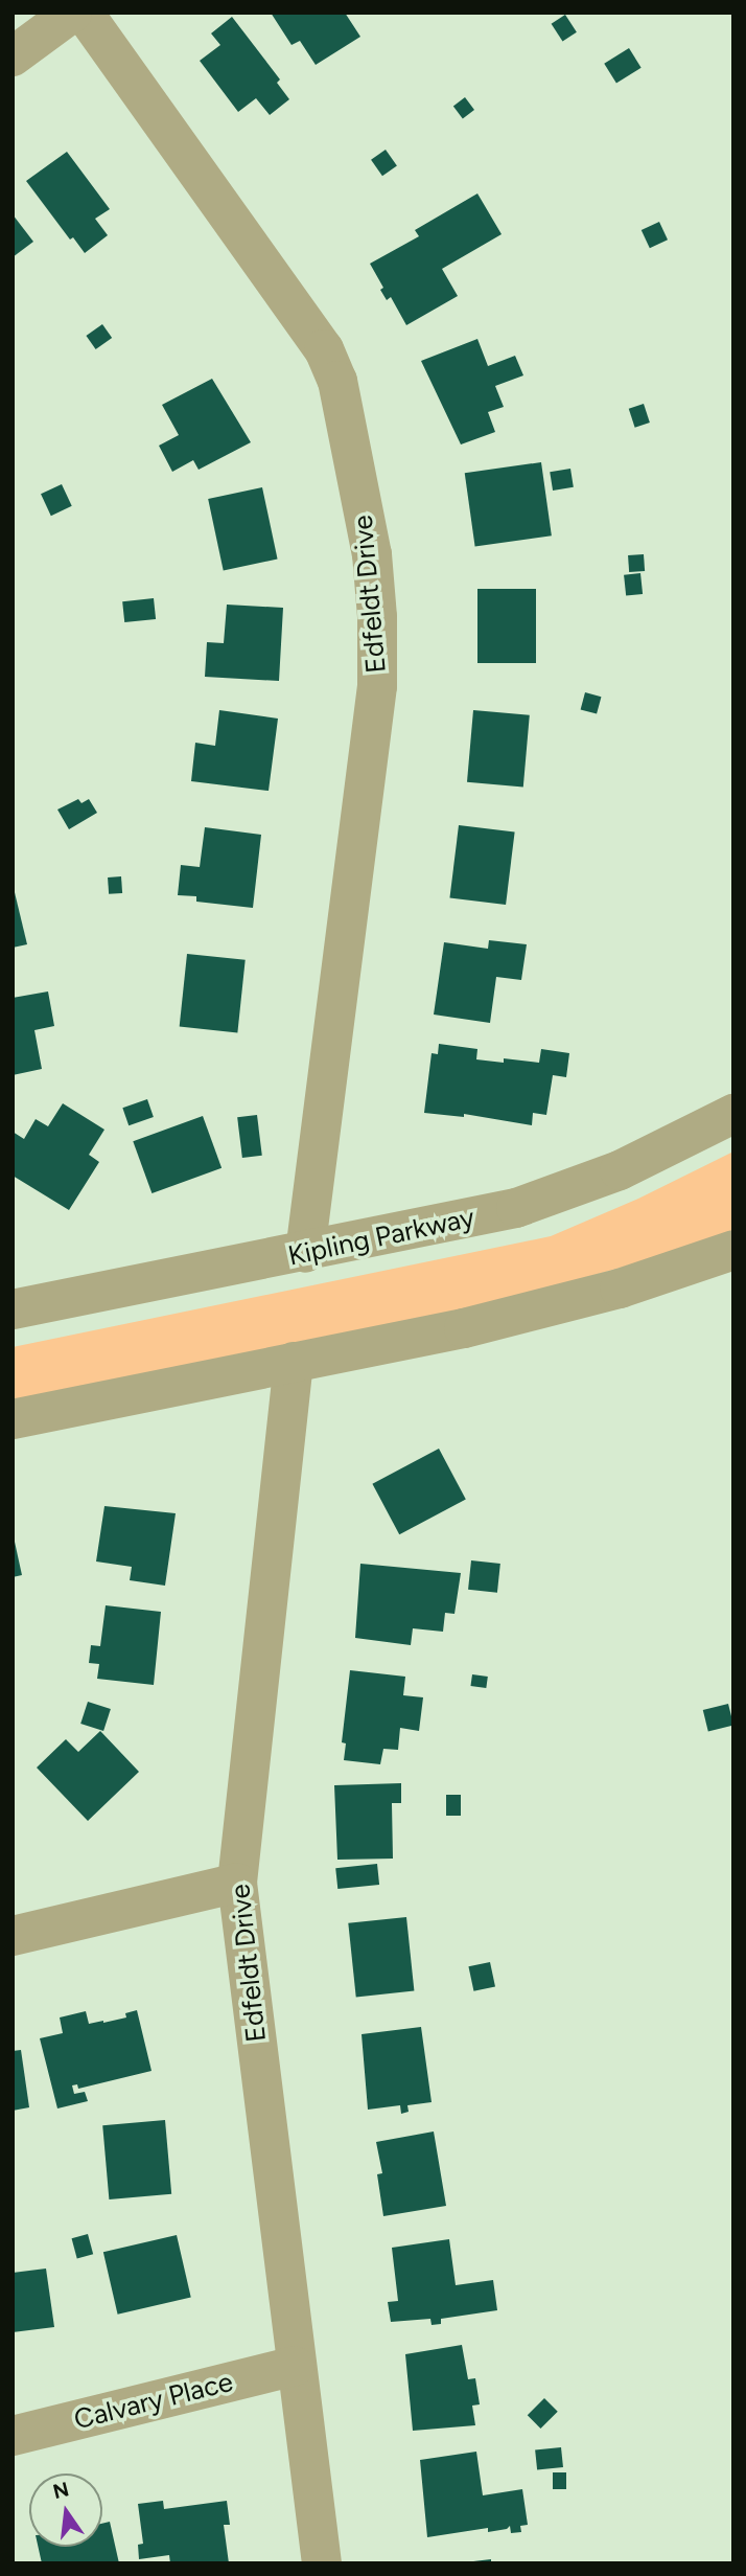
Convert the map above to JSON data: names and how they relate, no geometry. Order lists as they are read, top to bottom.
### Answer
{
  "streets": {
    "street": ["Edfeldt Drive", "Kipling Parkway", "Calvary Place"]
  },
  "crossings": [
    ["Edfeldt Drive", "Kipling Parkway"],
    ["Edfeldt Drive", "Calvary Place"]
  ],
  "north": "top"
}
